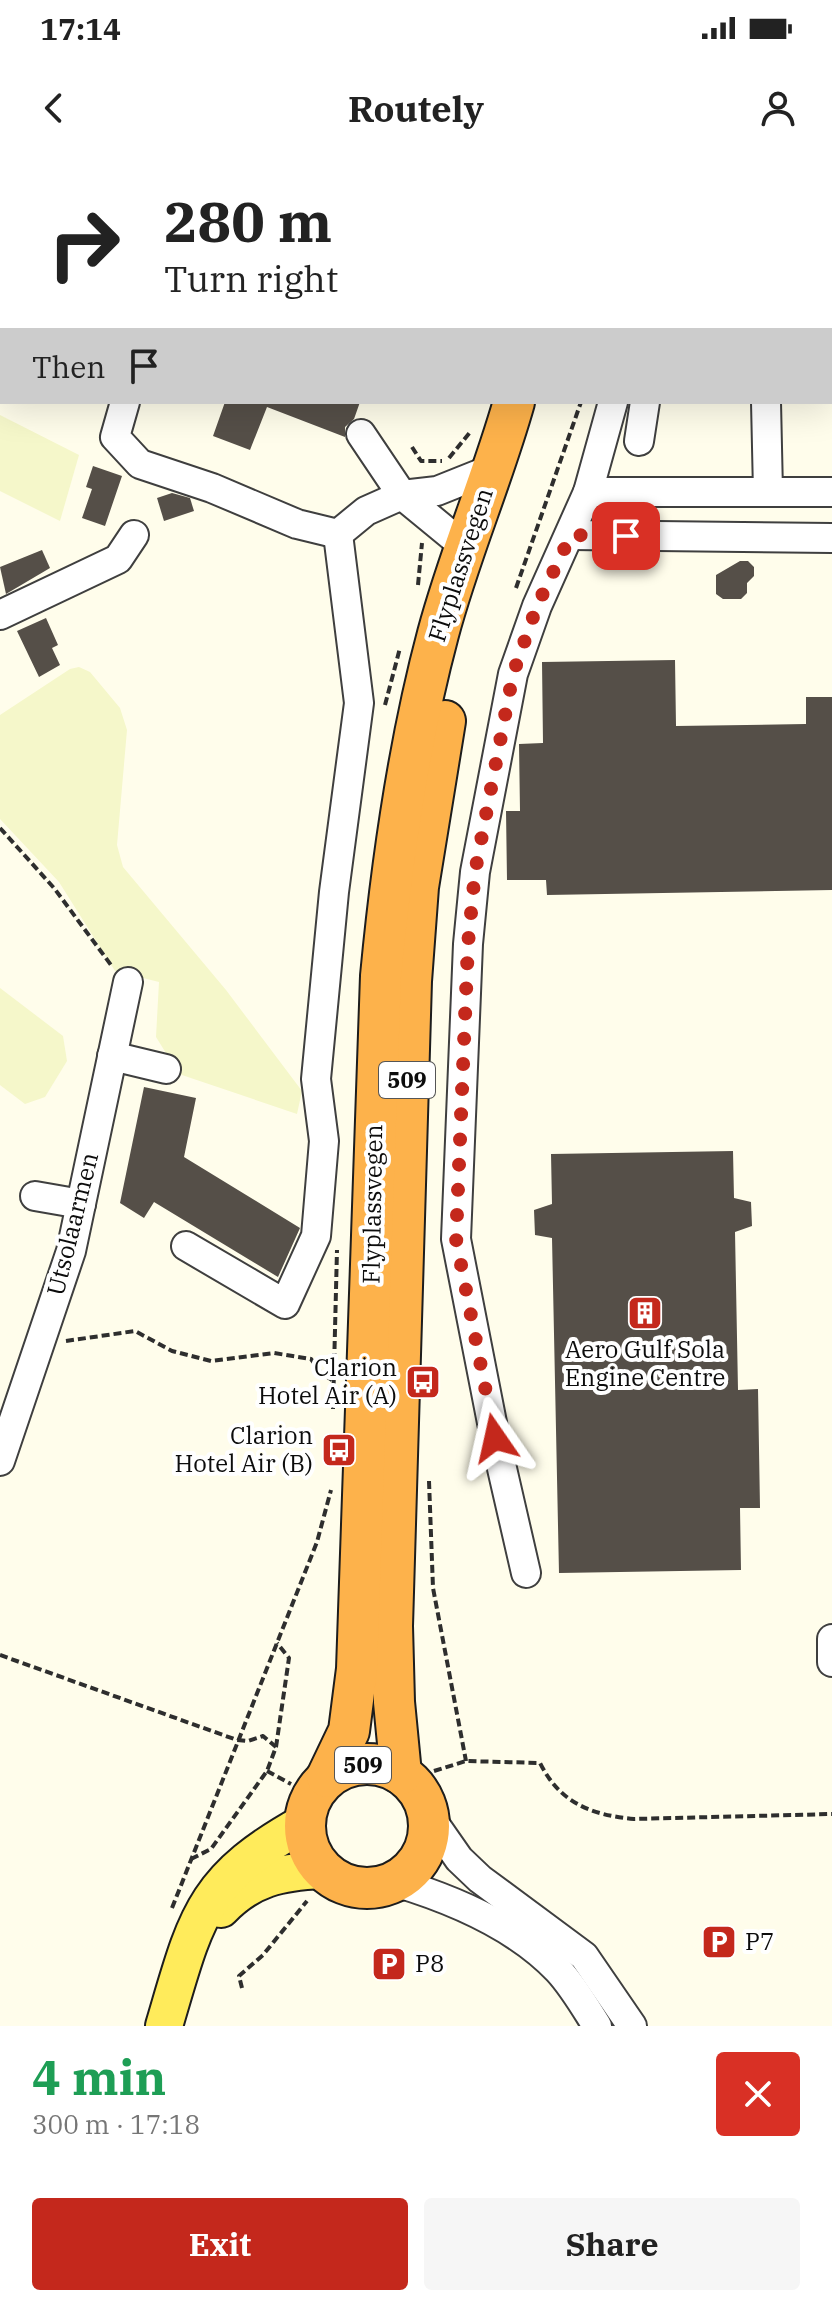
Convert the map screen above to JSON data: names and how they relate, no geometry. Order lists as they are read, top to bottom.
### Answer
{
  "streets": {
    "highway": ["Flyplassvegen", "509"],
    "street": ["Utsolaarmen"]
  },
  "crossings": [
    ["Flyplassvegen", "509"]
  ],
  "places": {
    "building": ["Aero Gulf Sola Engine Centre"],
    "bus stop": ["Clarion Hotel Air (A)", "Clarion Hotel Air (B)"],
    "parking": ["P7", "P8"]
  },
  "page": {
    "status": "17:14",
    "header": "Routely",
    "turn": ["280 m", "Turn right"],
    "then": "Then",
    "heading": ["4 min", "300 m · 17:18"],
    "buttons": ["Exit", "Share"]
  }
}
